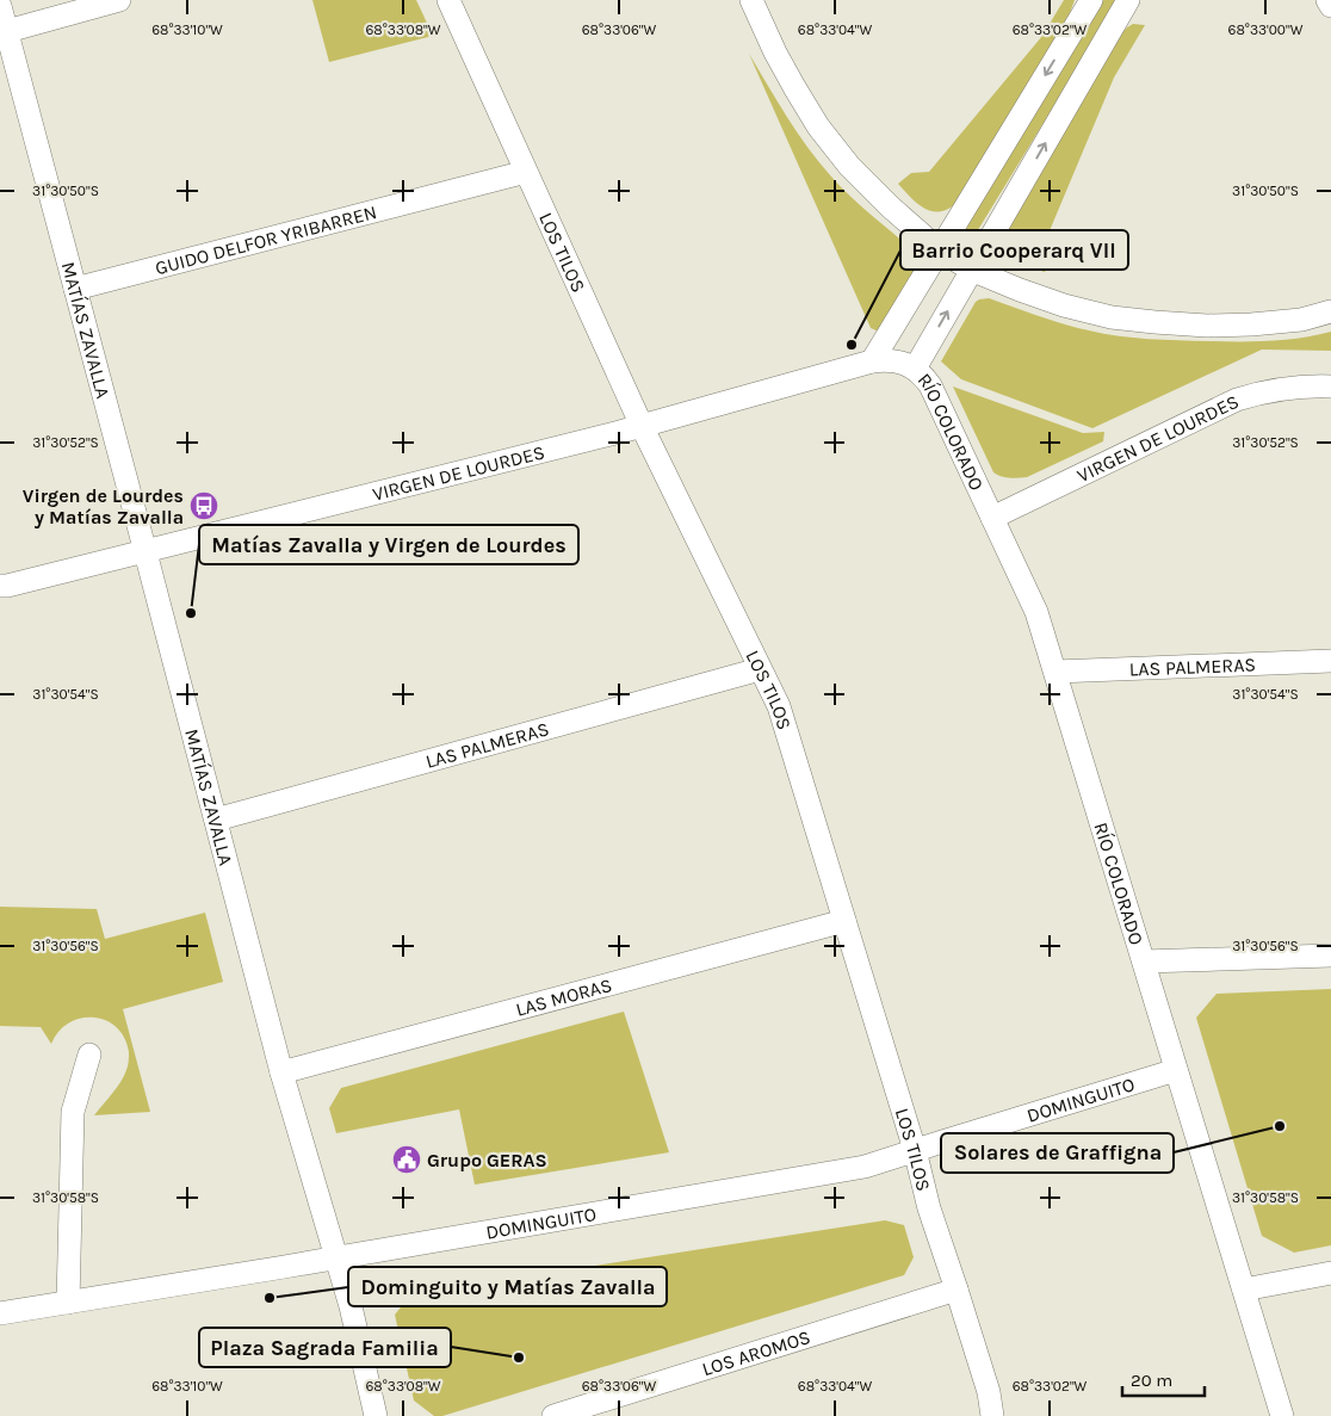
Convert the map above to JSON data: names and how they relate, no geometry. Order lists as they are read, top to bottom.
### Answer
{
  "streets": {
    "street": [
      "GUIDO DELFOR YRIBARREN",
      "LOS TILOS",
      "MATÍAS ZAVALLA",
      "RÍO COLORADO",
      "VIRGEN DE LOURDES",
      "LAS PALMERAS",
      "LAS MORAS",
      "DOMINGUITO",
      "LOS AROMOS"
    ]
  },
  "crossings": [
    ["GUIDO DELFOR YRIBARREN", "LOS TILOS"],
    ["GUIDO DELFOR YRIBARREN", "MATÍAS ZAVALLA"],
    ["LOS TILOS", "VIRGEN DE LOURDES"],
    ["LOS TILOS", "LAS PALMERAS"],
    ["LOS TILOS", "LAS MORAS"],
    ["LOS TILOS", "DOMINGUITO"],
    ["LOS TILOS", "LOS AROMOS"],
    ["MATÍAS ZAVALLA", "VIRGEN DE LOURDES"],
    ["MATÍAS ZAVALLA", "LAS PALMERAS"],
    ["MATÍAS ZAVALLA", "LAS MORAS"],
    ["MATÍAS ZAVALLA", "DOMINGUITO"],
    ["RÍO COLORADO", "VIRGEN DE LOURDES"],
    ["RÍO COLORADO", "LAS PALMERAS"],
    ["RÍO COLORADO", "DOMINGUITO"]
  ],
  "places": {
    "other": [
      "Barrio Cooperarq VII",
      "Matías Zavalla y Virgen de Lourdes",
      "Solares de Graffigna",
      "Dominguito y Matías Zavalla",
      "Plaza Sagrada Familia"
    ],
    "bus stop": ["Virgen de Lourdes y Matías Zavalla"],
    "public building": ["Grupo GERAS"]
  },
  "scale_bar": "20 m",
  "coordinates": [
    "68°33'10\"W",
    "68°33'08\"W",
    "68°33'06\"W",
    "68°33'04\"W",
    "68°33'02\"W",
    "68°33'00\"W",
    "31°30'50\"S",
    "31°30'52\"S",
    "31°30'54\"S",
    "31°30'56\"S",
    "31°30'58\"S"
  ]
}
